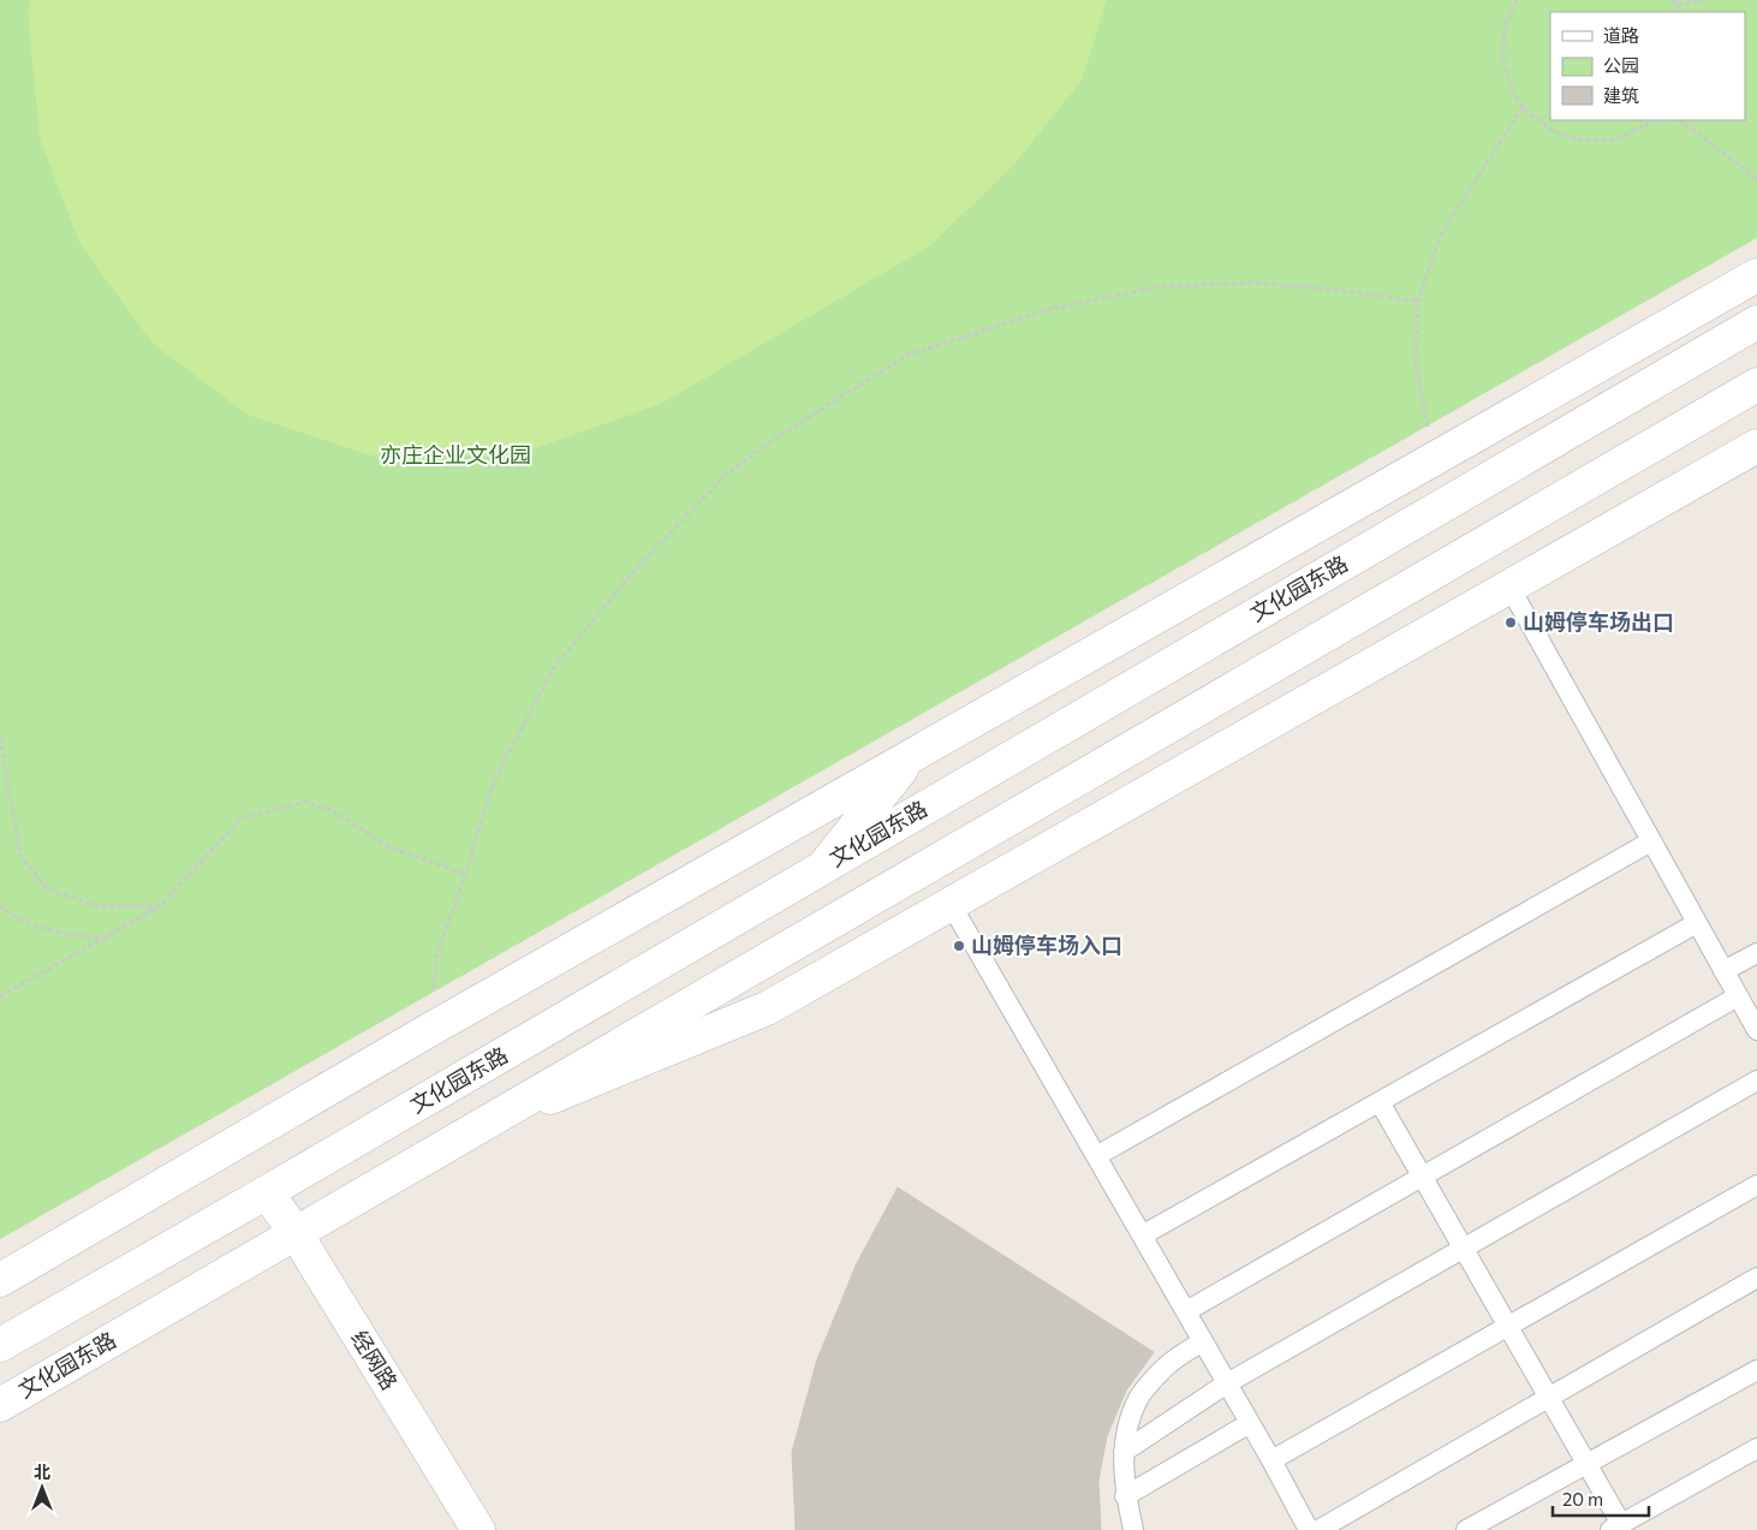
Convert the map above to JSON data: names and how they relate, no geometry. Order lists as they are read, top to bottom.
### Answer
{
  "streets": {
    "main road": ["文化园东路", "经网路"]
  },
  "crossings": [
    ["文化园东路", "经网路"]
  ],
  "parks": ["亦庄企业文化园"],
  "places": ["山姆停车场出口", "山姆停车场入口"],
  "legend": ["道路", "公园", "建筑"],
  "scale_bar": "20 m",
  "north": "top"
}
